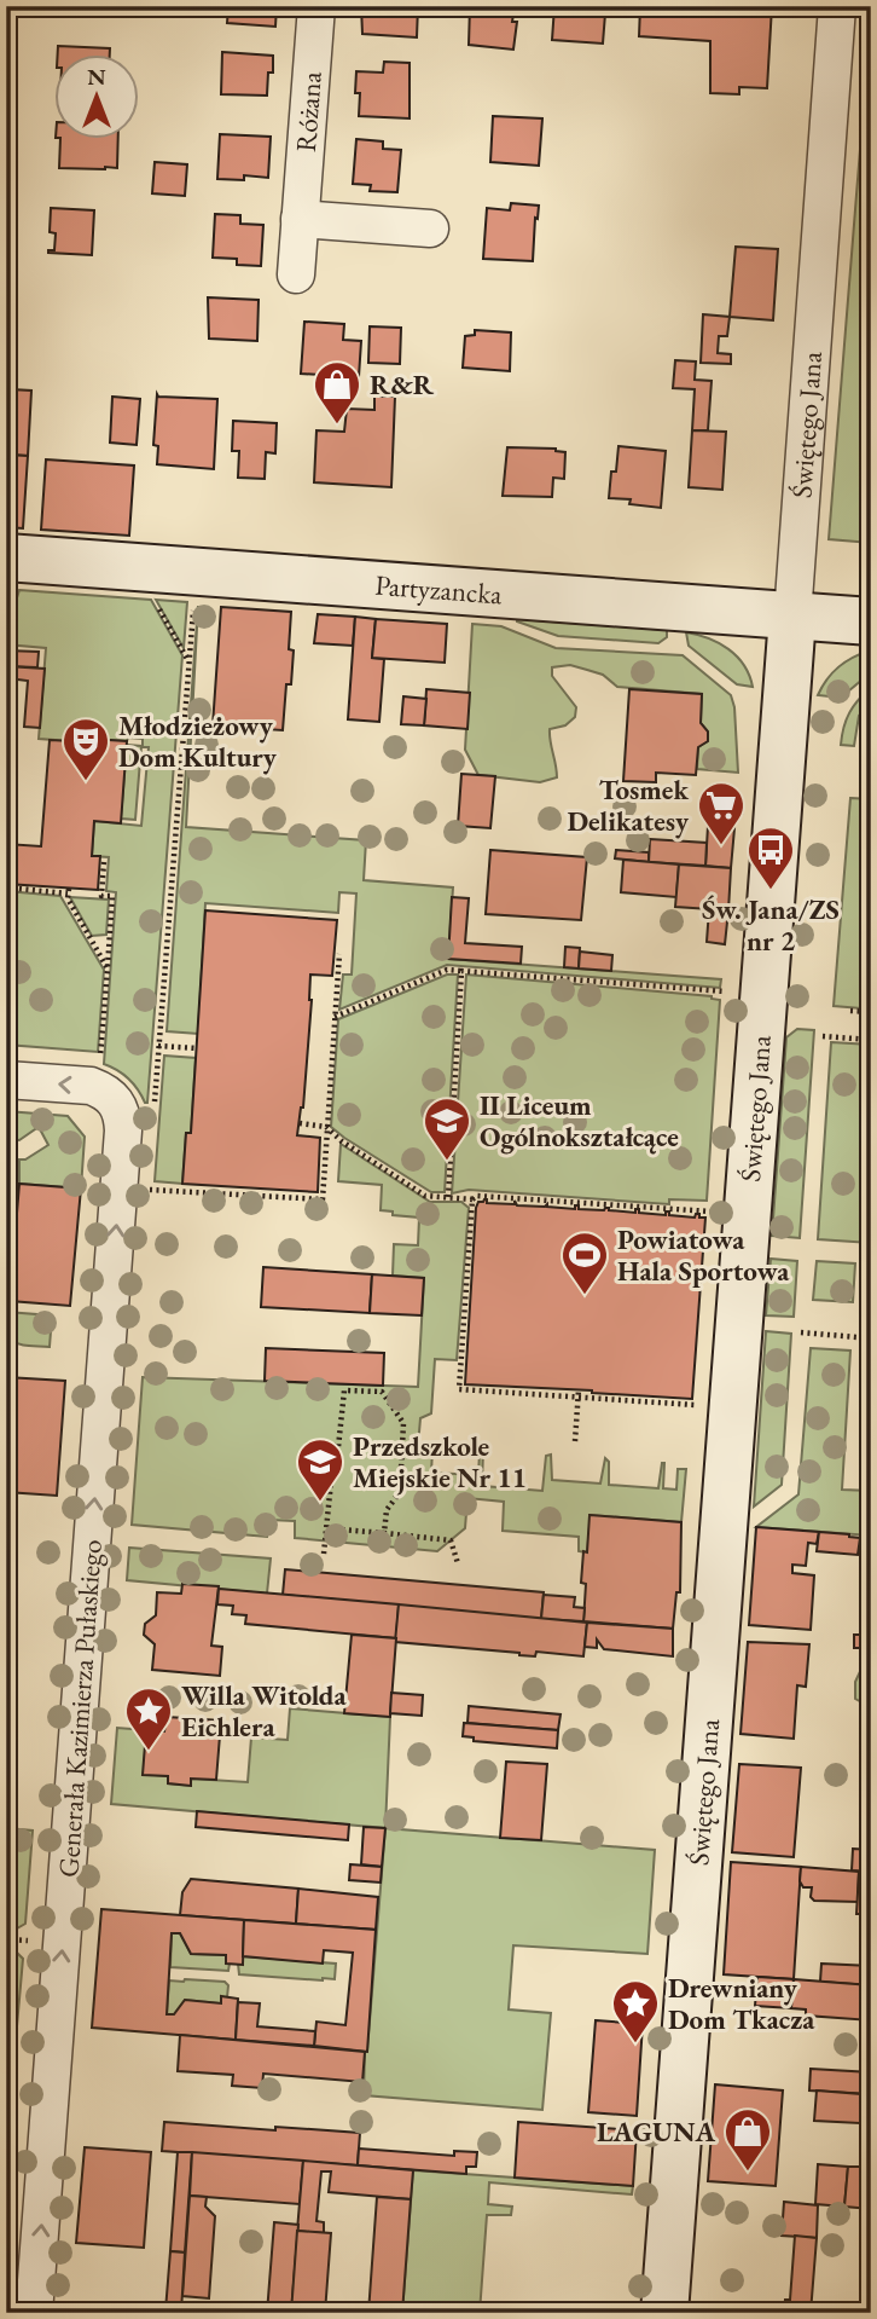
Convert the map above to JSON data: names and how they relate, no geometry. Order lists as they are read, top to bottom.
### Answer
{
  "streets": {
    "main road": ["Świętego Jana", "Partyzancka"],
    "street": ["Różana", "Generała Kazimierza Pułaskiego"]
  },
  "crossings": [
    ["Świętego Jana", "Partyzancka"]
  ],
  "one_way": ["Generała Kazimierza Pułaskiego"],
  "places": {
    "shop": ["R&R", "LAGUNA"],
    "theatre": ["Młodzieżowy Dom Kultury"],
    "supermarket": ["Tosmek Delikatesy"],
    "bus stop": ["Św. Jana/ZS nr 2"],
    "school or university": ["II Liceum Ogólnokształcące", "Przedszkole Miejskie Nr 11"],
    "sports": ["Powiatowa Hala Sportowa"],
    "place": ["Willa Witolda Eichlera", "Drewniany Dom Tkacza"]
  },
  "north": "top"
}
